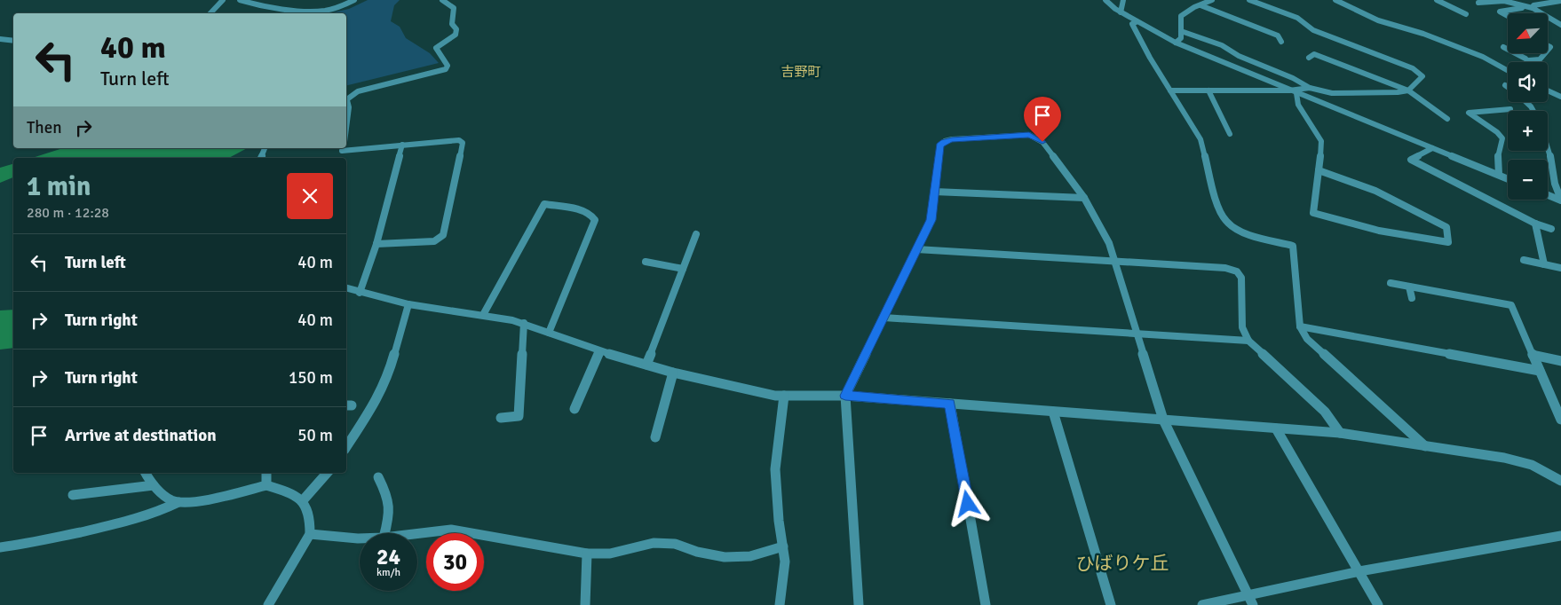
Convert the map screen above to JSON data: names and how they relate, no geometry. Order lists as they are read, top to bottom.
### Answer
{
  "districts": ["吉野町", "ひばりケ丘"],
  "north": "bottom left",
  "page": {
    "map_buttons": ["+", "−"],
    "turn": ["40 m", "Turn left"],
    "then": "Then",
    "heading": ["1 min", "280 m · 12:28"],
    "list": [
      {
        "name": "Turn left",
        "value": "40 m"
      },
      {
        "name": "Turn right",
        "value": "40 m"
      },
      {
        "name": "Turn right",
        "value": "150 m"
      },
      {
        "name": "Arrive at destination",
        "value": "50 m"
      }
    ],
    "speed": "24 km/h",
    "limit": "30"
  }
}
